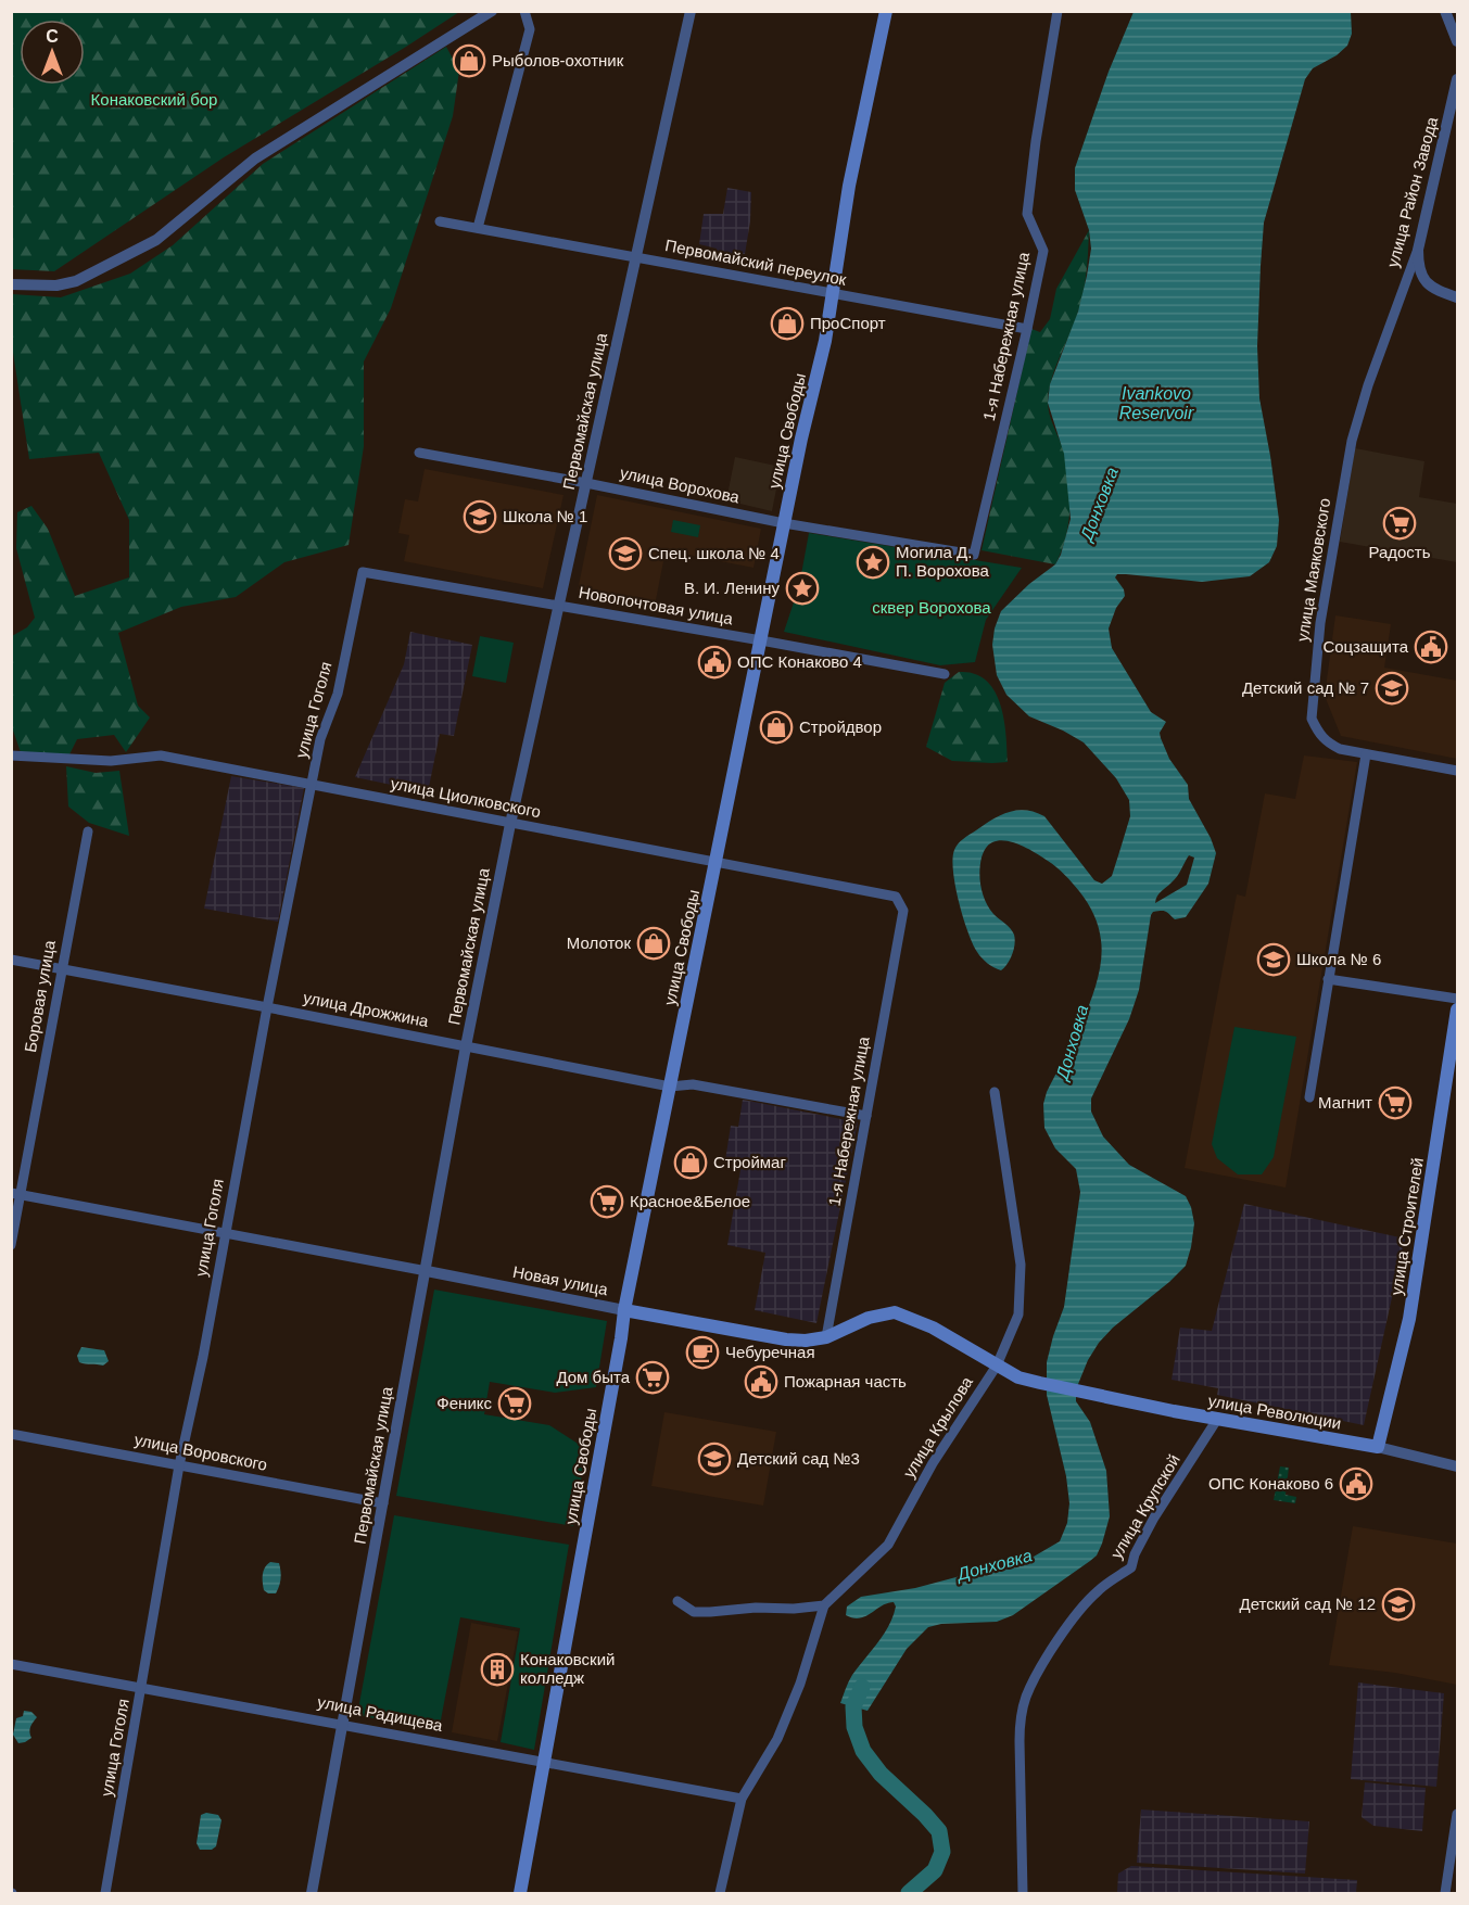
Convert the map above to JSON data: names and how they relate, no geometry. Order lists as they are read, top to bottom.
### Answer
{
  "streets": {
    "main road": [
      "улица Свободы",
      "улица Строителей",
      "Новая улица",
      "улица Революции"
    ],
    "street": [
      "улица Район Завода",
      "Первомайский переулок",
      "1-я Набережная улица",
      "Первомайская улица",
      "улица Ворохова",
      "улица Маяковского",
      "Новопочтовая улица",
      "улица Гоголя",
      "улица Циолковского",
      "Боровая улица",
      "улица Дрожжина",
      "улица Крылова",
      "улица Воровского",
      "улица Крупской",
      "улица Радищева"
    ]
  },
  "crossings": [
    ["улица Район Завода", "улица Маяковского"],
    ["Первомайский переулок", "1-я Набережная улица"],
    ["Первомайский переулок", "Первомайская улица"],
    ["Первомайский переулок", "улица Свободы"],
    ["1-я Набережная улица", "улица Ворохова"],
    ["1-я Набережная улица", "улица Циолковского"],
    ["1-я Набережная улица", "улица Дрожжина"],
    ["1-я Набережная улица", "Новая улица"],
    ["Первомайская улица", "улица Ворохова"],
    ["Первомайская улица", "Новопочтовая улица"],
    ["Первомайская улица", "улица Циолковского"],
    ["Первомайская улица", "улица Дрожжина"],
    ["Первомайская улица", "Новая улица"],
    ["Первомайская улица", "улица Воровского"],
    ["Первомайская улица", "улица Радищева"],
    ["улица Свободы", "улица Ворохова"],
    ["улица Свободы", "Новопочтовая улица"],
    ["улица Свободы", "улица Циолковского"],
    ["улица Свободы", "улица Дрожжина"],
    ["улица Свободы", "Новая улица"],
    ["улица Свободы", "улица Радищева"],
    ["Новопочтовая улица", "улица Гоголя"],
    ["улица Гоголя", "улица Циолковского"],
    ["улица Гоголя", "улица Дрожжина"],
    ["улица Гоголя", "Новая улица"],
    ["улица Гоголя", "улица Воровского"],
    ["улица Гоголя", "улица Радищева"],
    ["Боровая улица", "улица Дрожжина"],
    ["Боровая улица", "Новая улица"],
    ["улица Строителей", "улица Революции"],
    ["Новая улица", "улица Революции"],
    ["Новая улица", "улица Крылова"],
    ["улица Революции", "улица Крупской"]
  ],
  "water": ["Ivankovo Reservoir", "Донховка"],
  "parks": ["Конаковский бор", "сквер Ворохова"],
  "places": {
    "shop": [
      "Рыболов-охотник",
      "ПроСпорт",
      "Стройдвор",
      "Молоток",
      "Строймаг"
    ],
    "school or university": [
      "Школа № 1",
      "Спец. школа № 4",
      "Детский сад № 7",
      "Школа № 6",
      "Детский сад №3",
      "Детский сад № 12"
    ],
    "supermarket": [
      "Радость",
      "Магнит",
      "Красное&Белое",
      "Дом быта",
      "Феникс"
    ],
    "place": ["Могила Д. П. Ворохова", "В. И. Ленину"],
    "public building": [
      "Соцзащита",
      "ОПС Конаково 4",
      "Пожарная часть",
      "ОПС Конаково 6"
    ],
    "cafe": ["Чебуречная"],
    "building": ["Конаковский колледж"]
  },
  "north": "top"
}
